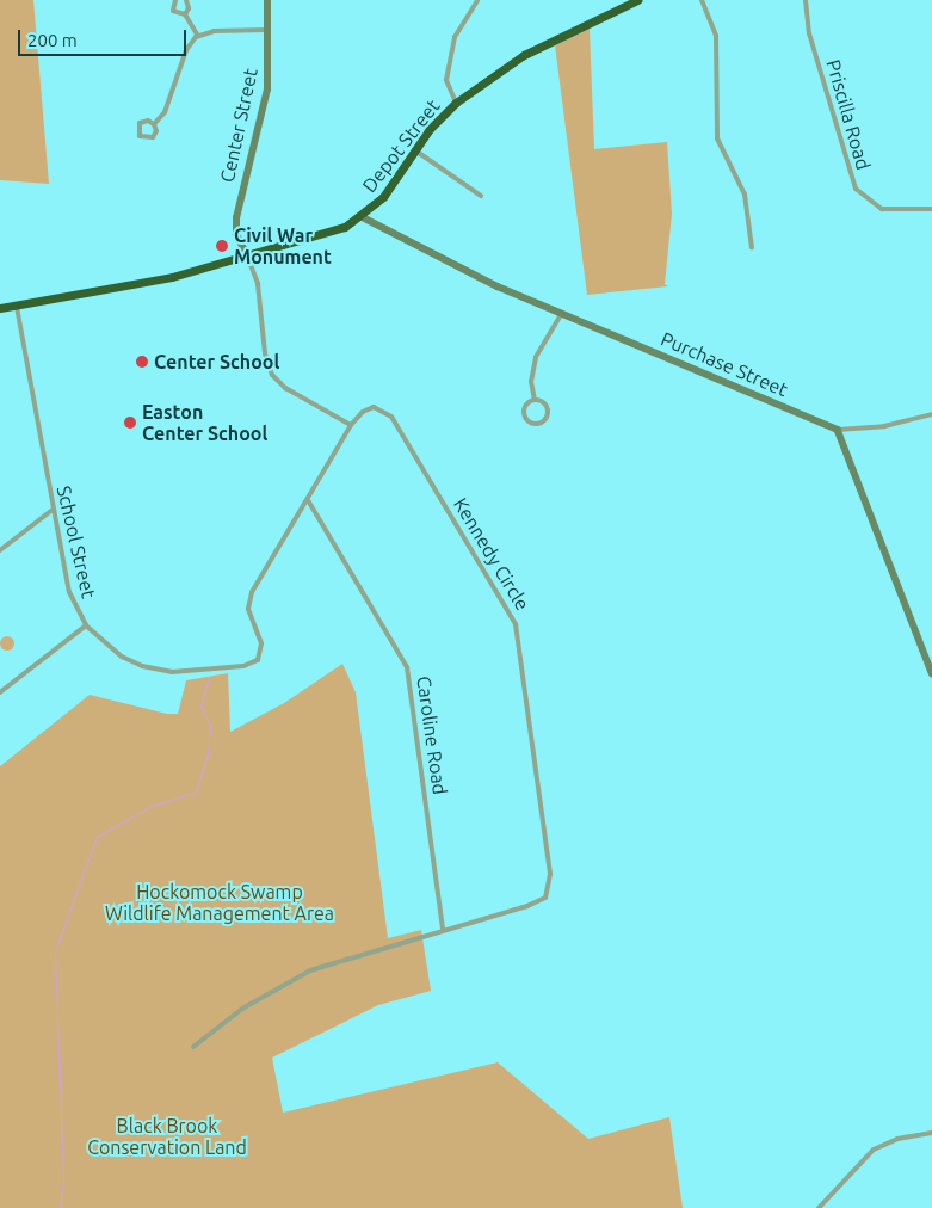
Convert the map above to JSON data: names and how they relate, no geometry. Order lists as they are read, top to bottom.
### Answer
{
  "streets": {
    "highway": ["Depot Street"],
    "street": [
      "Priscilla Road",
      "Center Street",
      "Purchase Street",
      "School Street",
      "Kennedy Circle",
      "Caroline Road"
    ]
  },
  "crossings": [
    ["Center Street", "Depot Street"],
    ["Depot Street", "Purchase Street"],
    ["Depot Street", "School Street"],
    ["School Street", "Kennedy Circle"],
    ["Kennedy Circle", "Caroline Road"]
  ],
  "parks": ["Hockomock Swamp Wildlife Management Area", "Black Brook Conservation Land"],
  "places": ["Civil War Monument", "Center School", "Easton Center School"],
  "scale_bar": "200 m"
}
